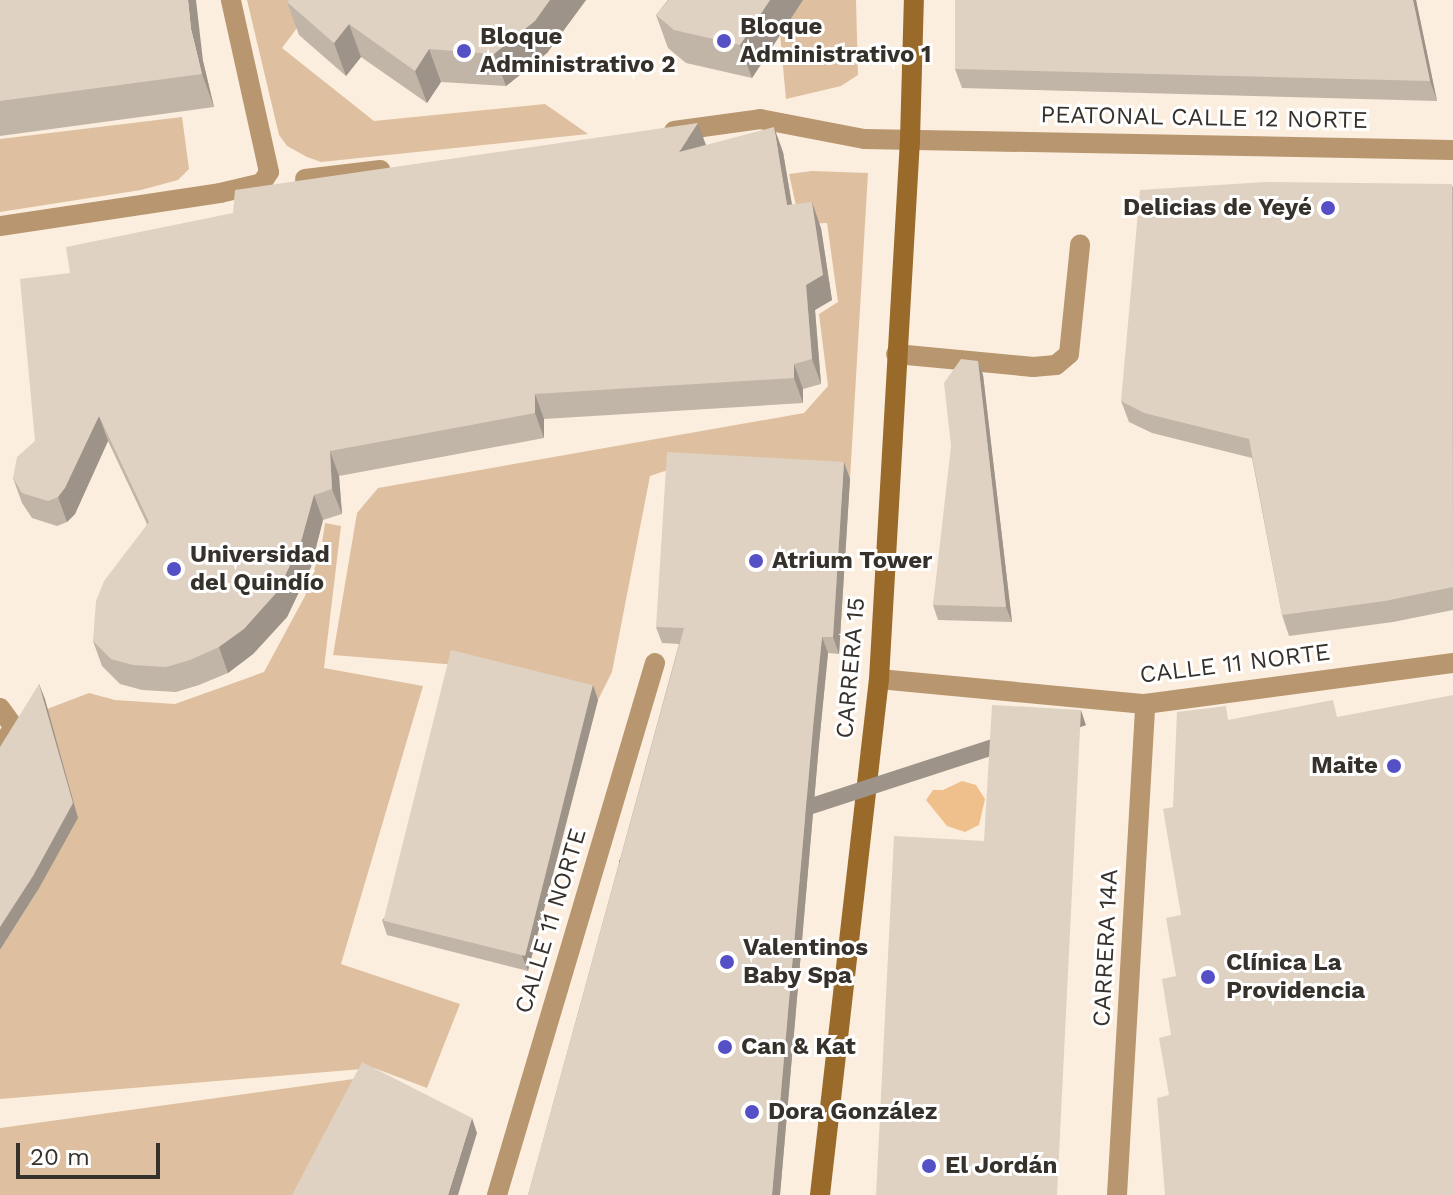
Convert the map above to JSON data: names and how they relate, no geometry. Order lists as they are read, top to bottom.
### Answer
{
  "streets": {
    "street": [
      "PEATONAL CALLE 12 NORTE",
      "CALLE 11 NORTE",
      "CARRERA 15",
      "CARRERA 14A"
    ]
  },
  "crossings": [
    ["PEATONAL CALLE 12 NORTE", "CARRERA 15"],
    ["CALLE 11 NORTE", "CARRERA 15"],
    ["CALLE 11 NORTE", "CARRERA 14A"]
  ],
  "places": [
    "Bloque Administrativo 1",
    "Bloque Administrativo 2",
    "Delicias de Yeyé",
    "Atrium Tower",
    "Universidad del Quindío",
    "Maite",
    "Valentinos Baby Spa",
    "Clínica La Providencia",
    "Can & Kat",
    "Dora González",
    "El Jordán"
  ],
  "scale_bar": "20 m"
}
